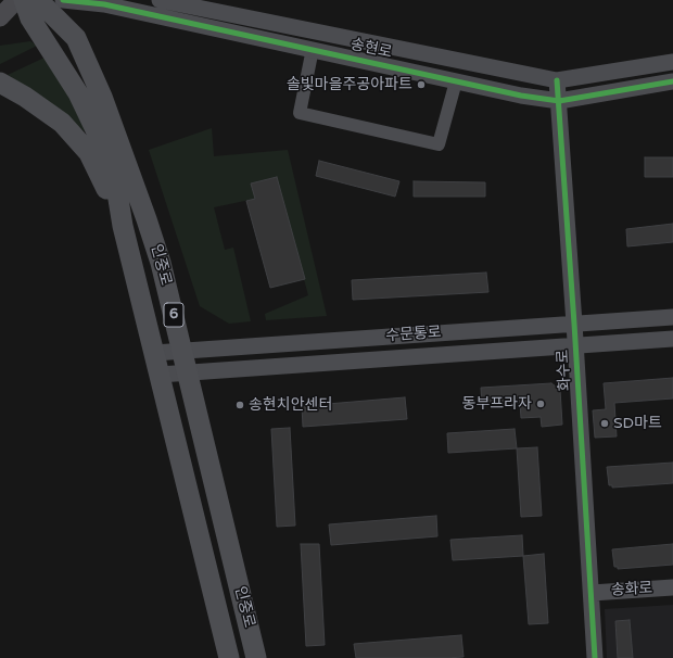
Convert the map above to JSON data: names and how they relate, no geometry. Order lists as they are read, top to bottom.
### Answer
{
  "streets": {
    "main road": ["인중로", "6"],
    "street": [
      "송현로",
      "수문통로",
      "화수로",
      "송화로"
    ]
  },
  "crossings": [
    ["송현로", "화수로"],
    ["인중로", "수문통로"],
    ["수문통로", "화수로"],
    ["화수로", "송화로"]
  ],
  "places": [
    "솔빛마을주공아파트",
    "동부프라자",
    "송현치안센터",
    "SD마트"
  ]
}
